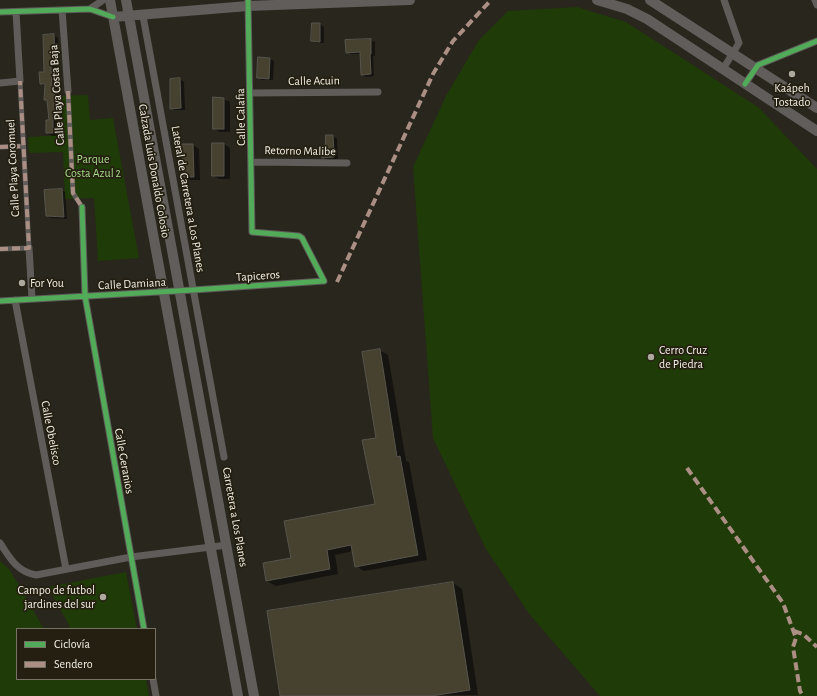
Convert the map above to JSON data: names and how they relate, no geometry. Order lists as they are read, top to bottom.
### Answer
{
  "streets": {
    "main road": ["Calzada Luis Donaldo Colosio", "Carretera a Los Planes"],
    "street": [
      "Calle Acuin",
      "Calle Playa Costa Baja",
      "Calle Calafia",
      "Retorno Malibe",
      "Calle Playa Coromuel",
      "Lateral de Carretera a Los Planes",
      "Tapiceros",
      "Calle Damiana",
      "Calle Obelisco",
      "Calle Geranios"
    ]
  },
  "crossings": [
    ["Calle Acuin", "Calle Calafia"],
    ["Calle Playa Costa Baja", "Calle Damiana"],
    ["Calle Playa Costa Baja", "Calle Geranios"],
    ["Calle Calafia", "Retorno Malibe"],
    ["Calle Calafia", "Tapiceros"],
    ["Calle Playa Coromuel", "Calle Damiana"],
    ["Calzada Luis Donaldo Colosio", "Calle Damiana"],
    ["Calzada Luis Donaldo Colosio", "Carretera a Los Planes"],
    ["Lateral de Carretera a Los Planes", "Tapiceros"],
    ["Lateral de Carretera a Los Planes", "Calle Damiana"],
    ["Tapiceros", "Calle Damiana"],
    ["Calle Damiana", "Calle Obelisco"],
    ["Calle Damiana", "Calle Geranios"]
  ],
  "parks": ["Parque Costa Azul 2"],
  "places": [
    "Kaápeh Tostado",
    "For You",
    "Cerro Cruz de Piedra",
    "Campo de futbol jardines del sur"
  ],
  "legend": ["Ciclovía", "Sendero"]
}
